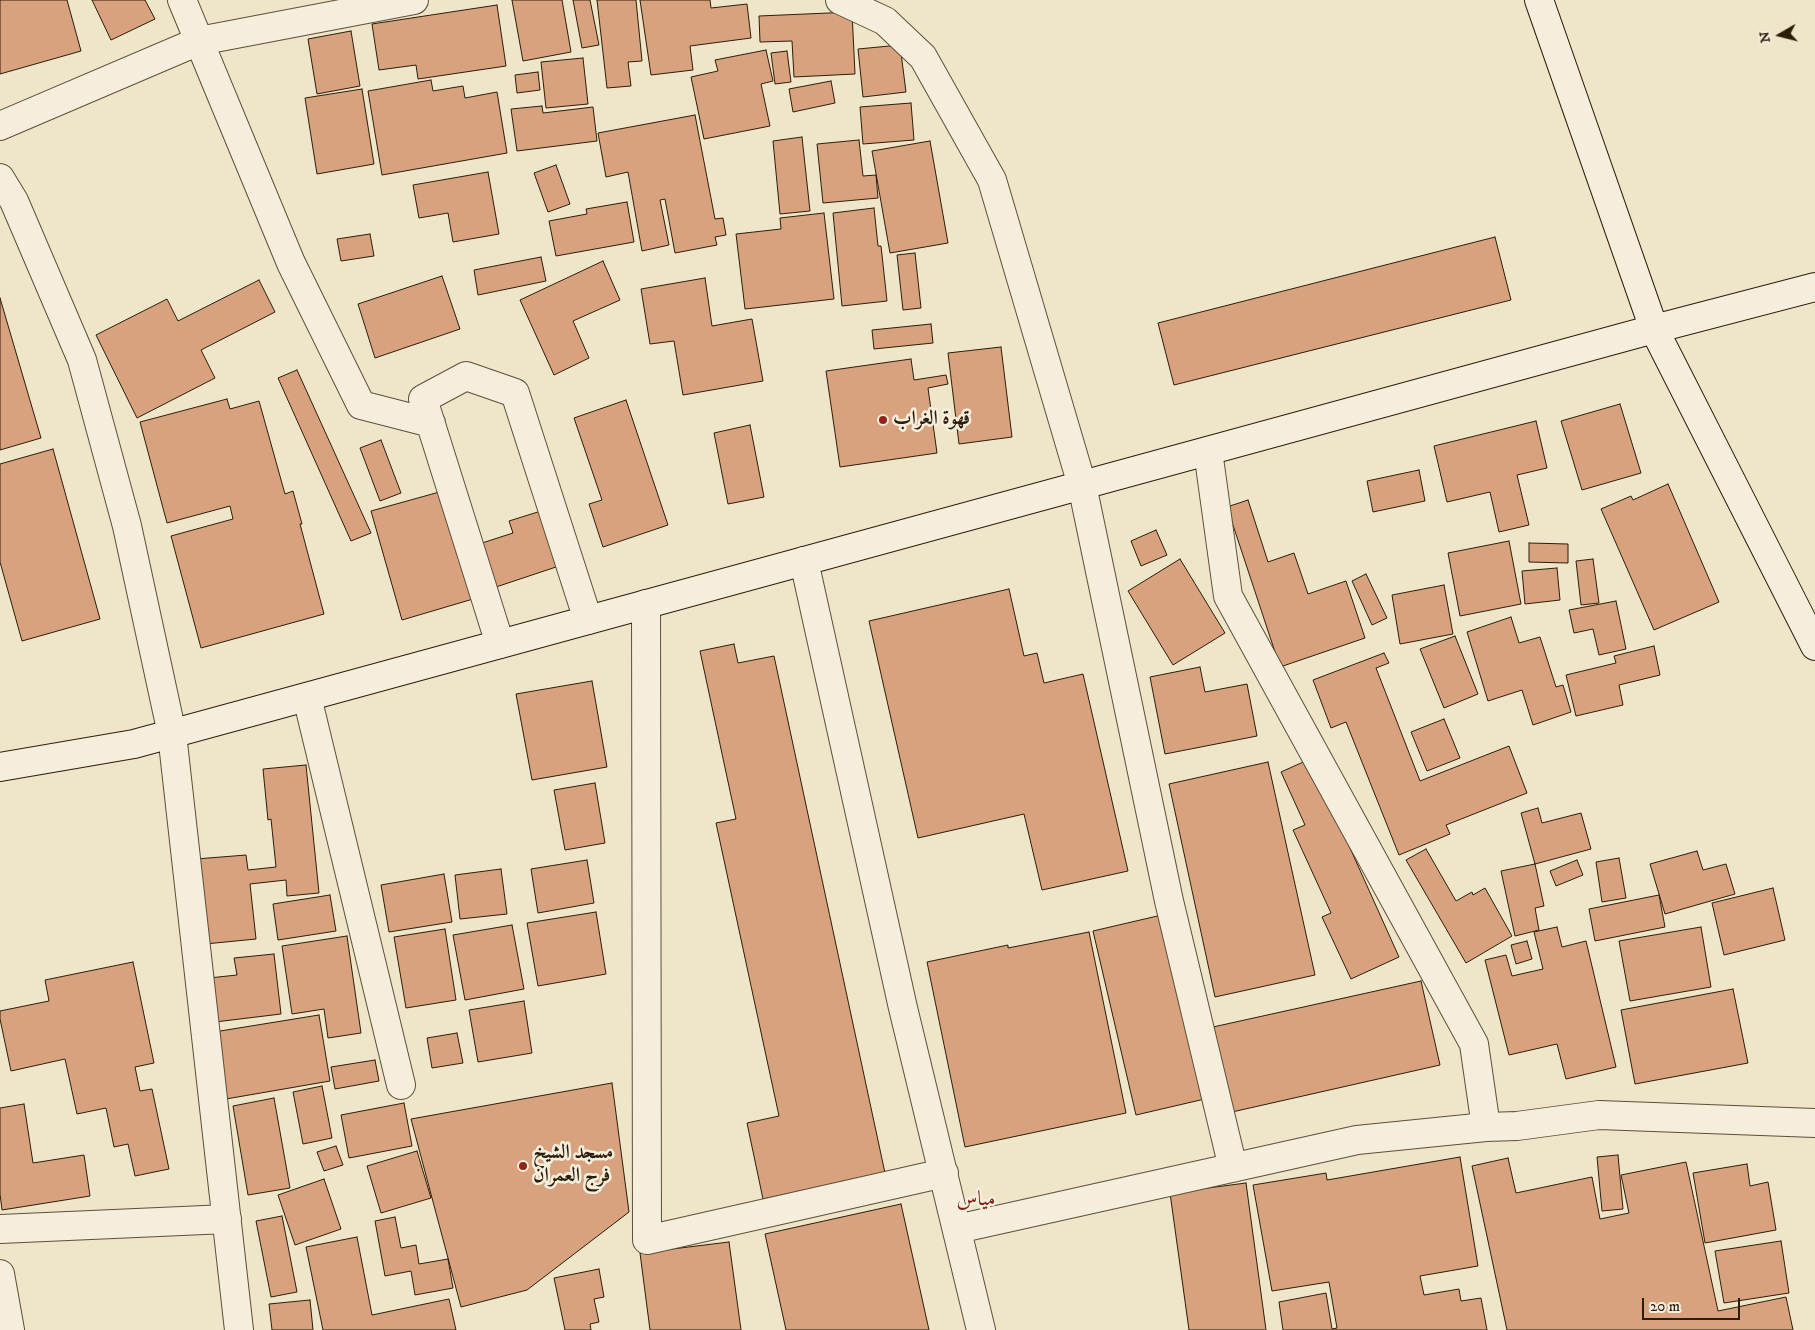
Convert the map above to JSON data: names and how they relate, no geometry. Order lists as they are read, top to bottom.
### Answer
{
  "districts": ["مياس"],
  "places": ["قهوة الغراب", "مسجد الشيخ فرج العمران"],
  "scale_bar": "20 m",
  "north": "left"
}
